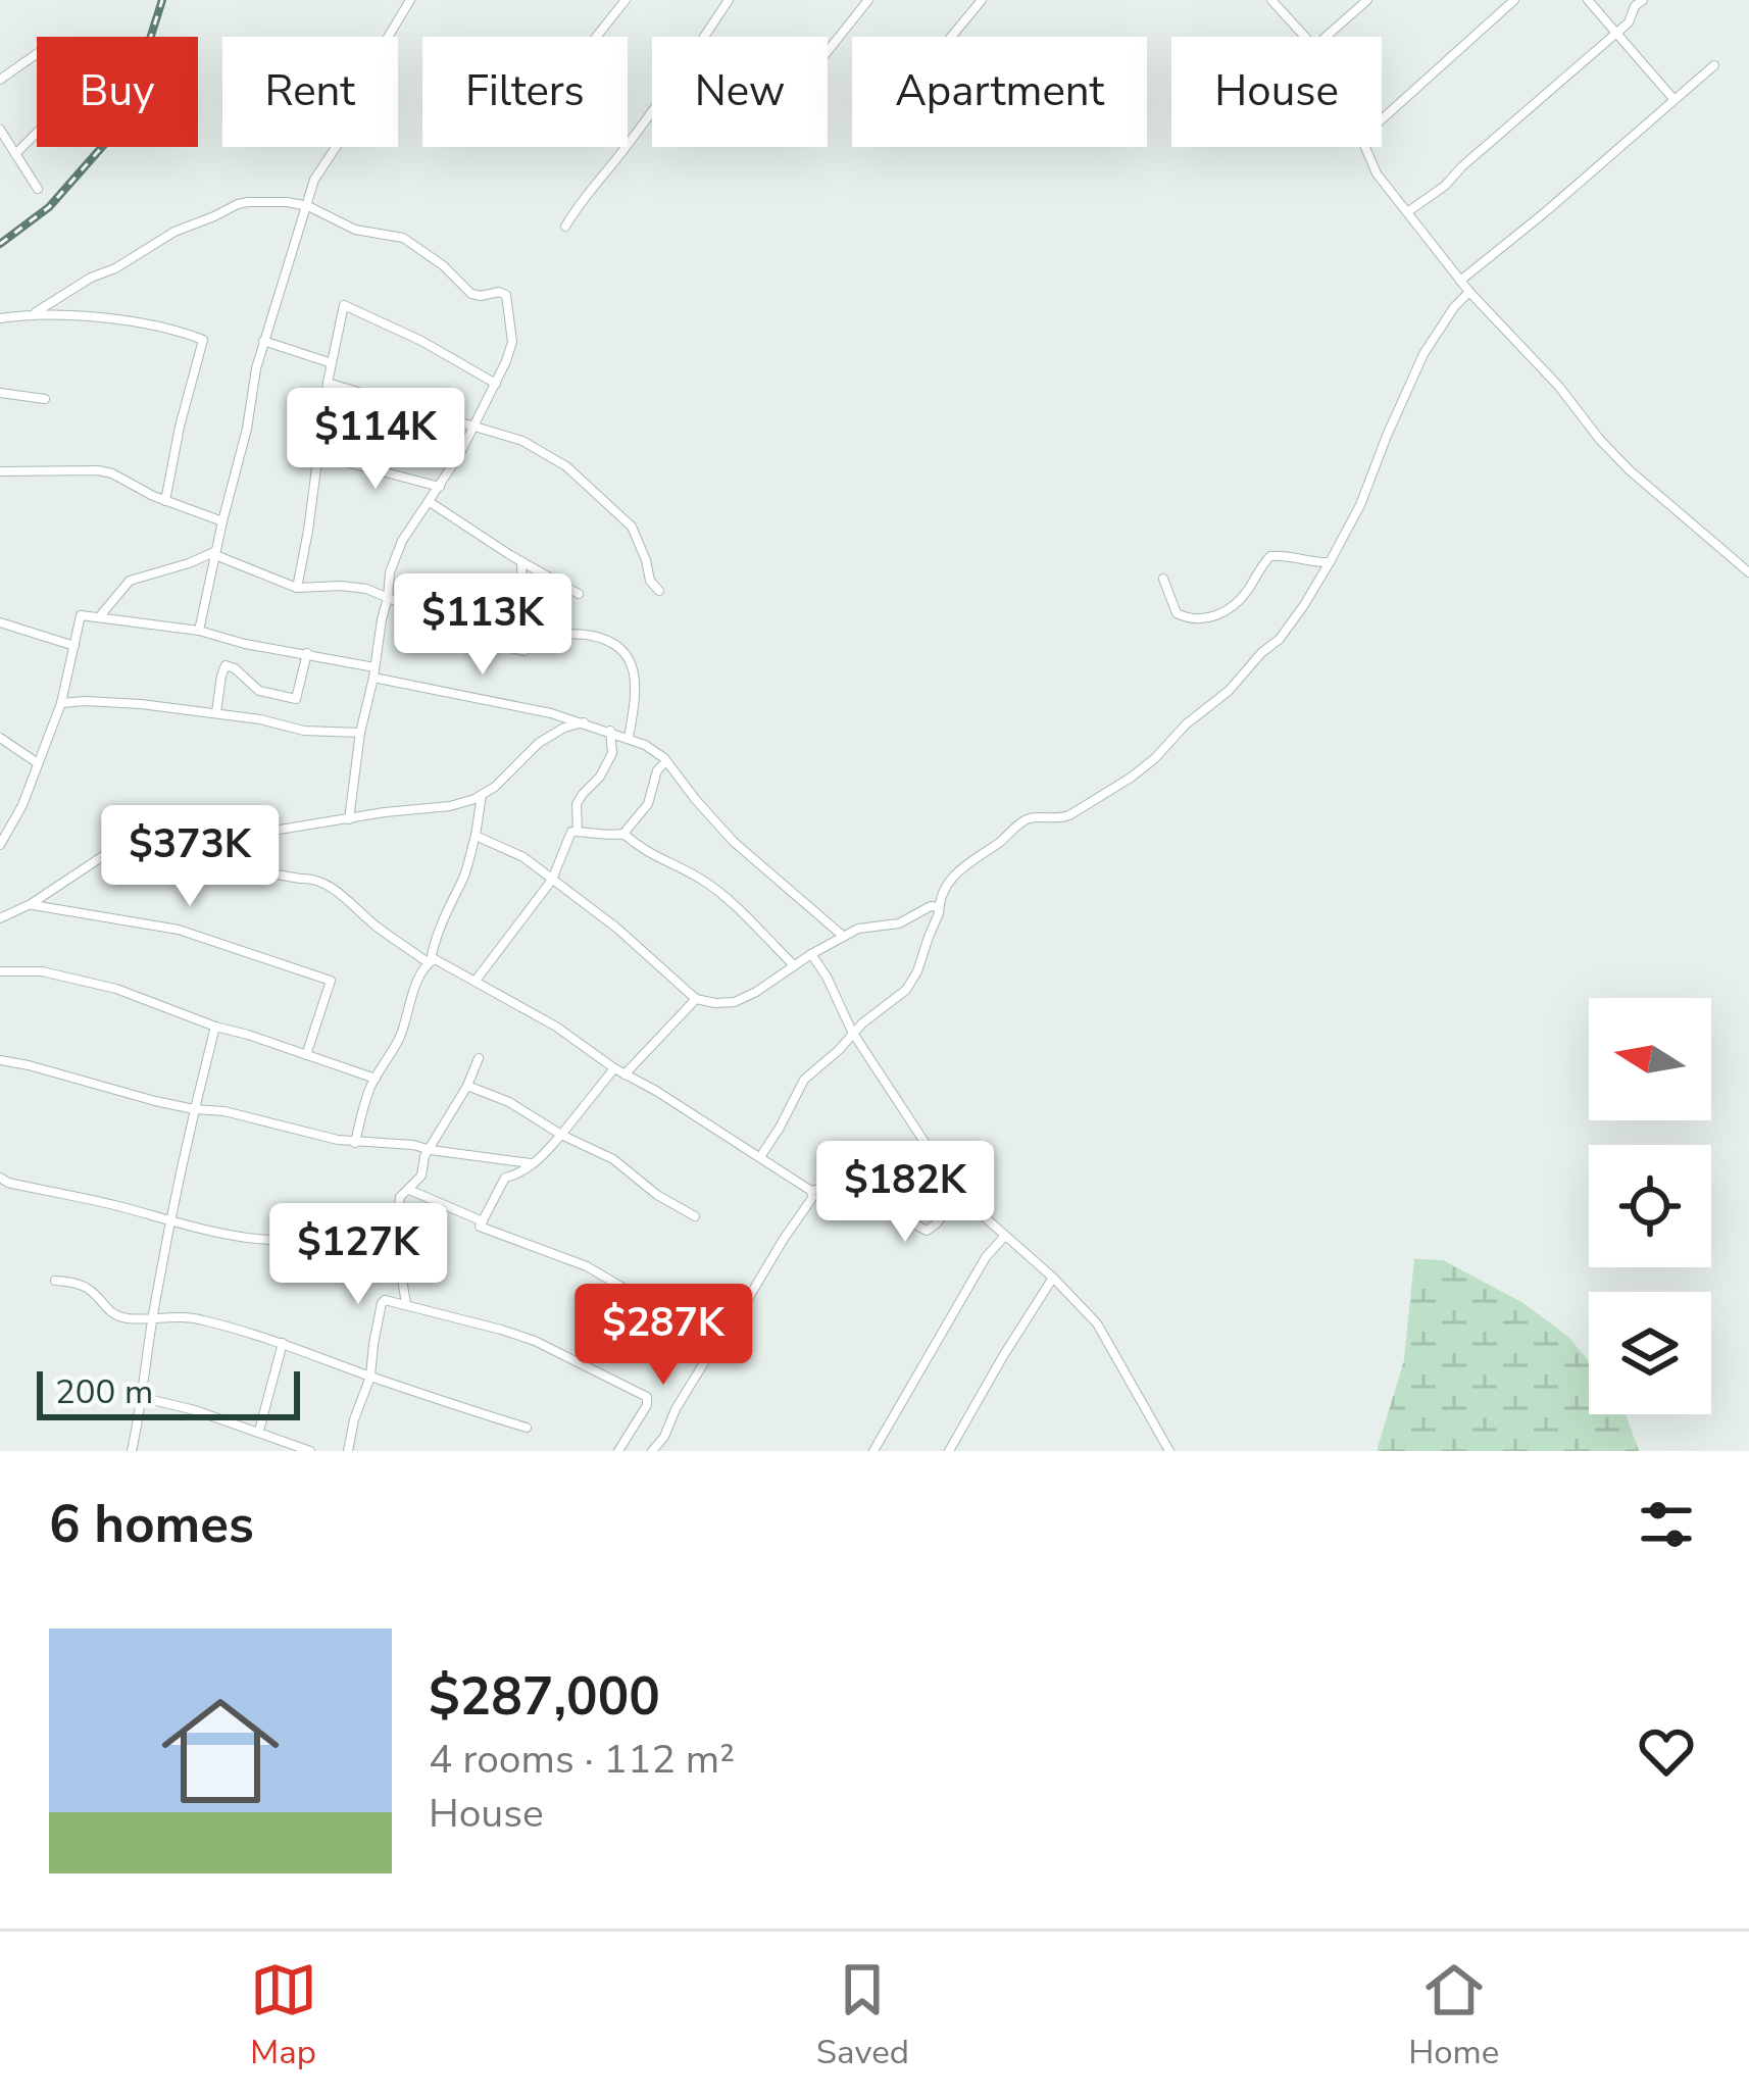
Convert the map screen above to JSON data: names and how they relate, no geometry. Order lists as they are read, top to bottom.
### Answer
{
  "scale_bar": "200 m",
  "north": "left",
  "page": {
    "chip": [
      "Buy",
      "Rent",
      "Filters",
      "New",
      "Apartment",
      "House"
    ],
    "price": [
      "$114K",
      "$113K",
      "$373K",
      "$182K",
      "$127K",
      "$287K"
    ],
    "scale": "200 m",
    "heading": "6 homes",
    "list": [
      {
        "name": "$287,000",
        "note": "4 rooms · 112 m² · House"
      }
    ],
    "tabs": ["Map", "Saved", "Home"]
  }
}
